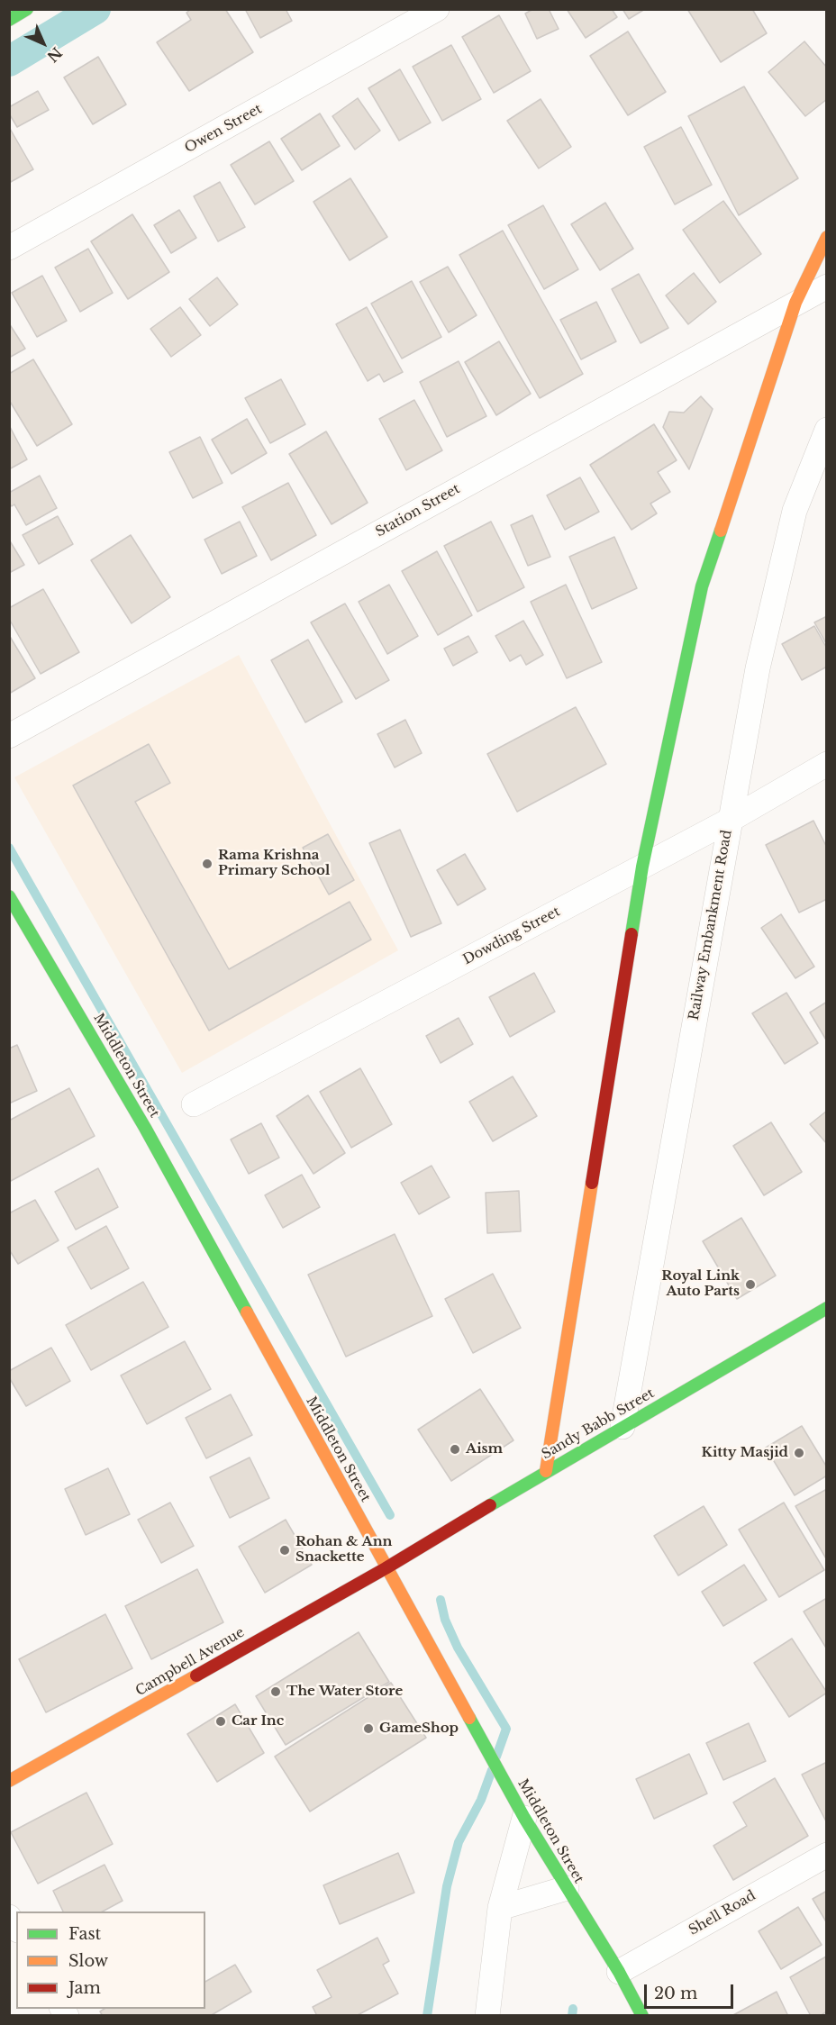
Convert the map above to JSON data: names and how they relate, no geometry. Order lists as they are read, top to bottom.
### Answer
{
  "streets": {
    "street": [
      "Owen Street",
      "Station Street",
      "Railway Embankment Road",
      "Dowding Street",
      "Middleton Street",
      "Sandy Babb Street",
      "Campbell Avenue",
      "Shell Road"
    ]
  },
  "crossings": [
    ["Railway Embankment Road", "Dowding Street"],
    ["Railway Embankment Road", "Sandy Babb Street"],
    ["Middleton Street", "Sandy Babb Street"],
    ["Middleton Street", "Campbell Avenue"],
    ["Middleton Street", "Shell Road"],
    ["Sandy Babb Street", "Campbell Avenue"]
  ],
  "places": [
    "Rama Krishna Primary School",
    "Royal Link Auto Parts",
    "Aism",
    "Kitty Masjid",
    "Rohan & Ann Snackette",
    "The Water Store",
    "Car Inc",
    "GameShop"
  ],
  "legend": ["Fast", "Slow", "Jam"],
  "scale_bar": "20 m",
  "north": "bottom right"
}
